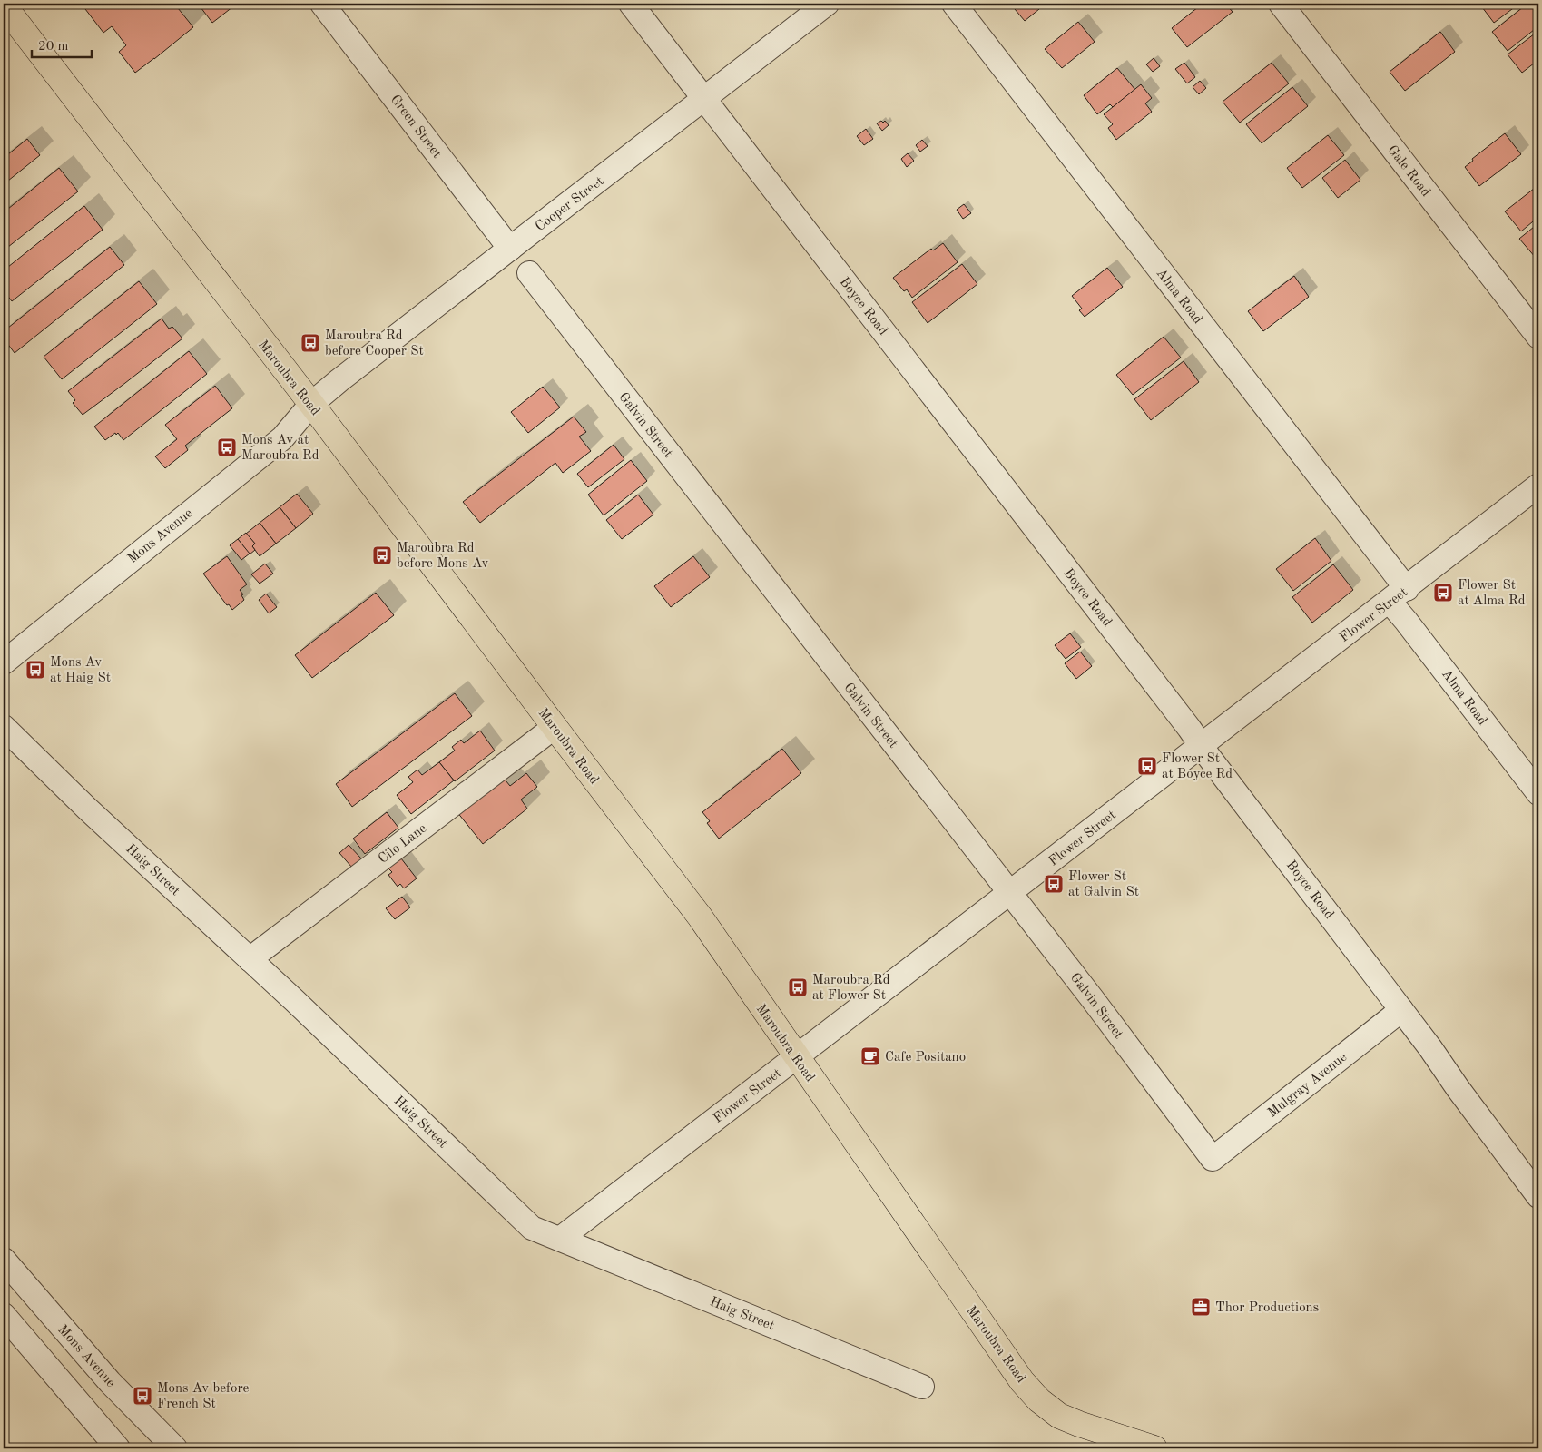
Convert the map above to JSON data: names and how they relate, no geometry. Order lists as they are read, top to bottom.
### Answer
{
  "streets": {
    "main road": ["Maroubra Road"],
    "street": [
      "Green Street",
      "Gale Road",
      "Cooper Street",
      "Alma Road",
      "Boyce Road",
      "Galvin Street",
      "Mons Avenue",
      "Flower Street",
      "Cilo Lane",
      "Haig Street",
      "Mulgray Avenue"
    ]
  },
  "crossings": [
    ["Green Street", "Cooper Street"],
    ["Cooper Street", "Boyce Road"],
    ["Cooper Street", "Maroubra Road"],
    ["Cooper Street", "Mons Avenue"],
    ["Alma Road", "Flower Street"],
    ["Boyce Road", "Flower Street"],
    ["Boyce Road", "Mulgray Avenue"],
    ["Maroubra Road", "Mons Avenue"],
    ["Maroubra Road", "Flower Street"],
    ["Maroubra Road", "Cilo Lane"],
    ["Galvin Street", "Flower Street"],
    ["Galvin Street", "Mulgray Avenue"],
    ["Flower Street", "Haig Street"],
    ["Cilo Lane", "Haig Street"]
  ],
  "places": {
    "bus stop": [
      "Maroubra Rd before Cooper St",
      "Mons Av at Maroubra Rd",
      "Maroubra Rd before Mons Av",
      "Flower St at Alma Rd",
      "Mons Av at Haig St",
      "Flower St at Boyce Rd",
      "Flower St at Galvin St",
      "Maroubra Rd at Flower St",
      "Mons Av before French St"
    ],
    "cafe": ["Cafe Positano"],
    "office": ["Thor Productions"]
  },
  "scale_bar": "20 m"
}
